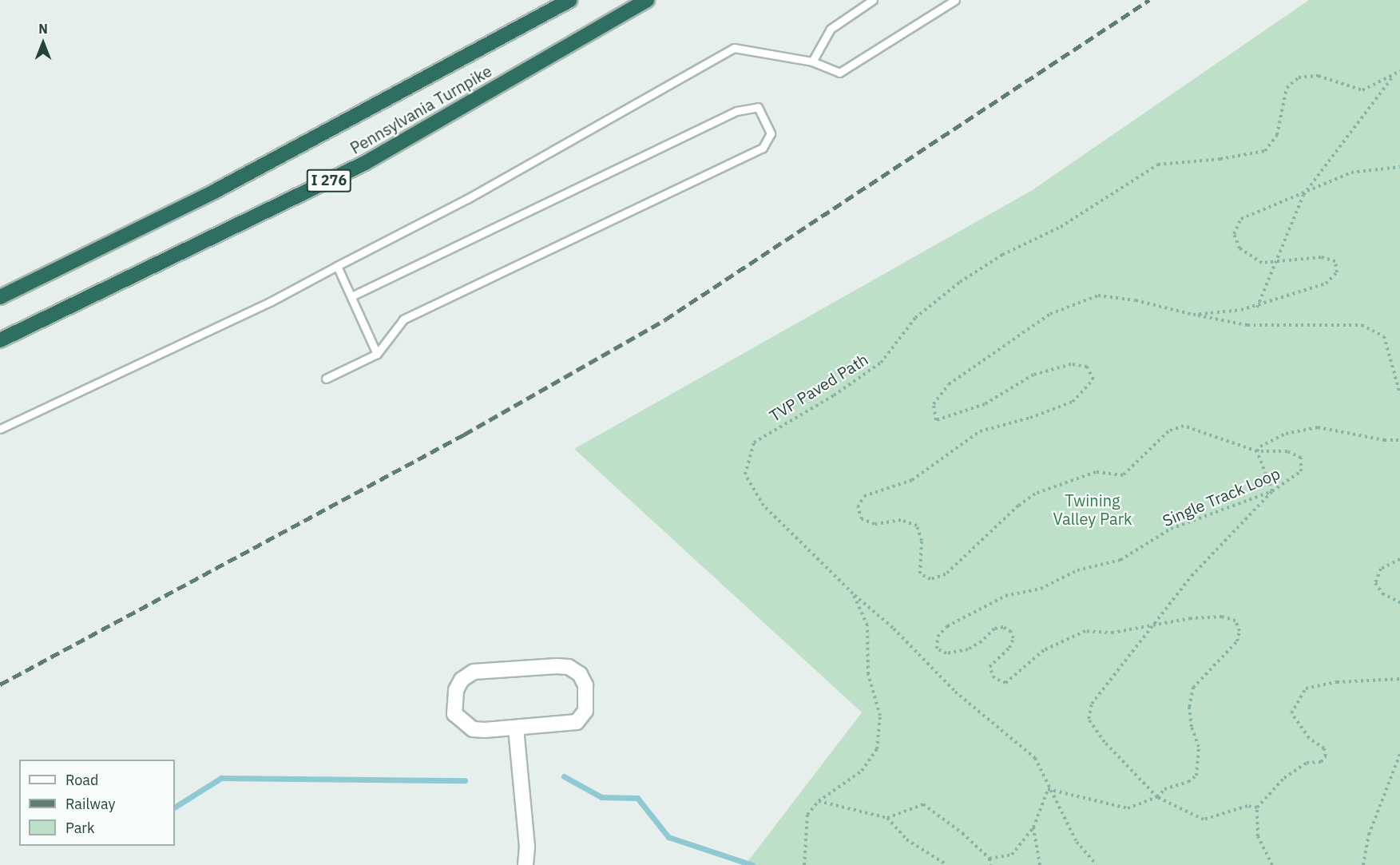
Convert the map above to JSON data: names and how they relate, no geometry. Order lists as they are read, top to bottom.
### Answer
{
  "streets": {
    "highway": ["Pennsylvania Turnpike", "I 276"],
    "path": ["TVP Paved Path", "Single Track Loop"]
  },
  "parks": ["Twining Valley Park"],
  "legend": ["Road", "Railway", "Park"],
  "north": "top"
}
